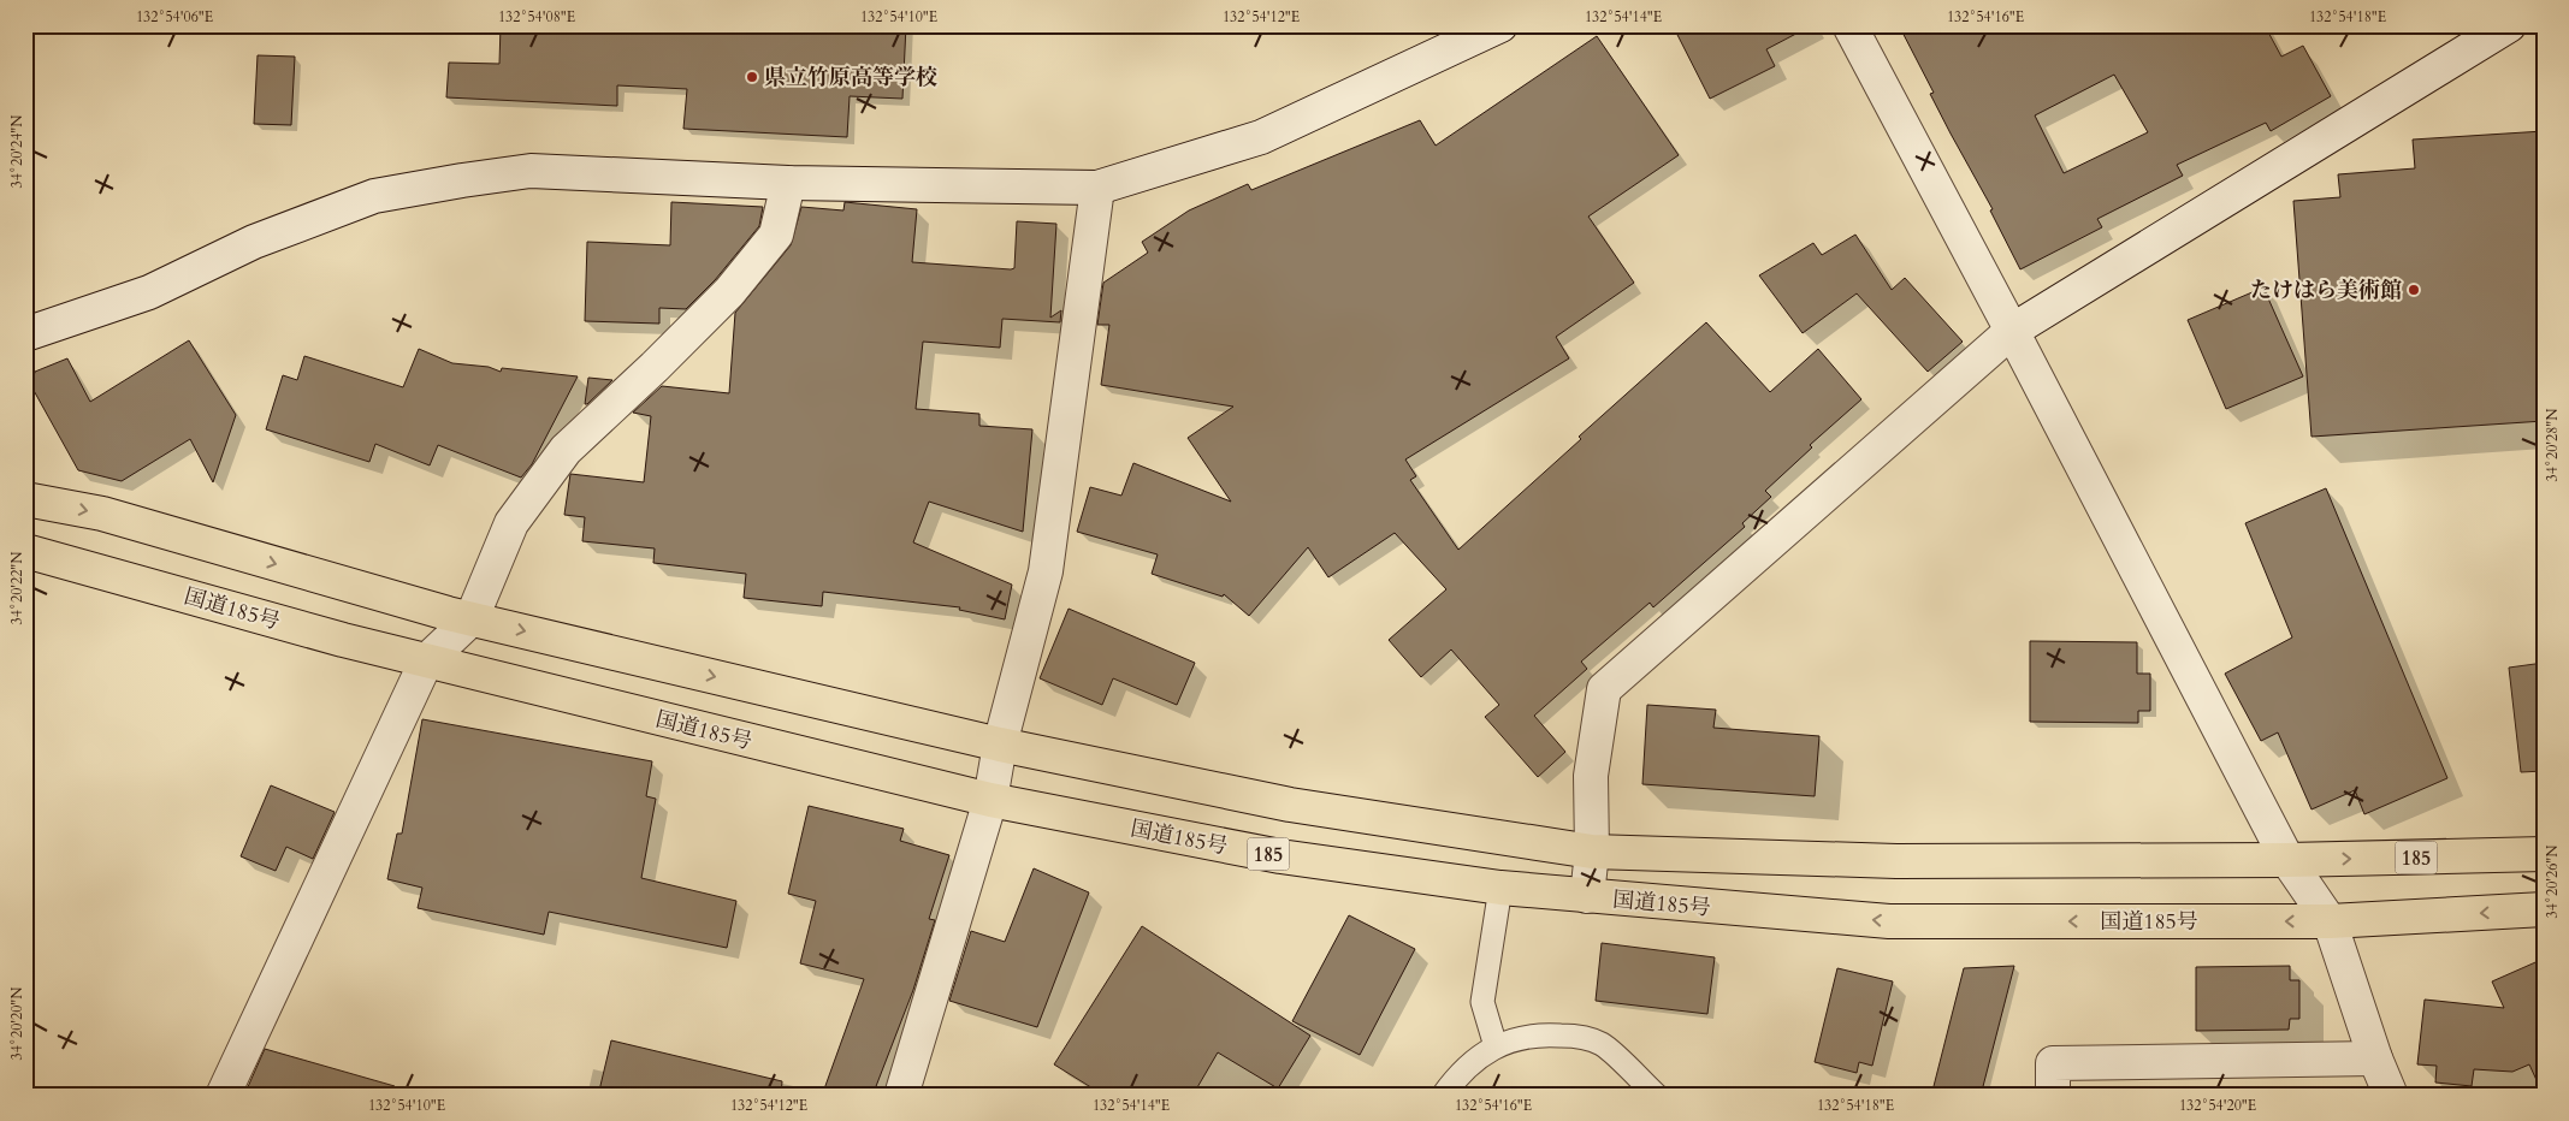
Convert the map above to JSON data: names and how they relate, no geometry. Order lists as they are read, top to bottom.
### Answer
{
  "streets": {
    "highway": ["国道185号", "185"]
  },
  "places": ["県立竹原高等学校", "たけはら美術館"],
  "coordinates": [
    "132°54'06\"E",
    "132°54'08\"E",
    "132°54'10\"E",
    "132°54'12\"E",
    "132°54'14\"E",
    "132°54'16\"E",
    "132°54'18\"E",
    "34°20'24\"N",
    "34°20'28\"N",
    "34°20'22\"N",
    "34°20'26\"N",
    "34°20'20\"N",
    "132°54'20\"E"
  ]
}
